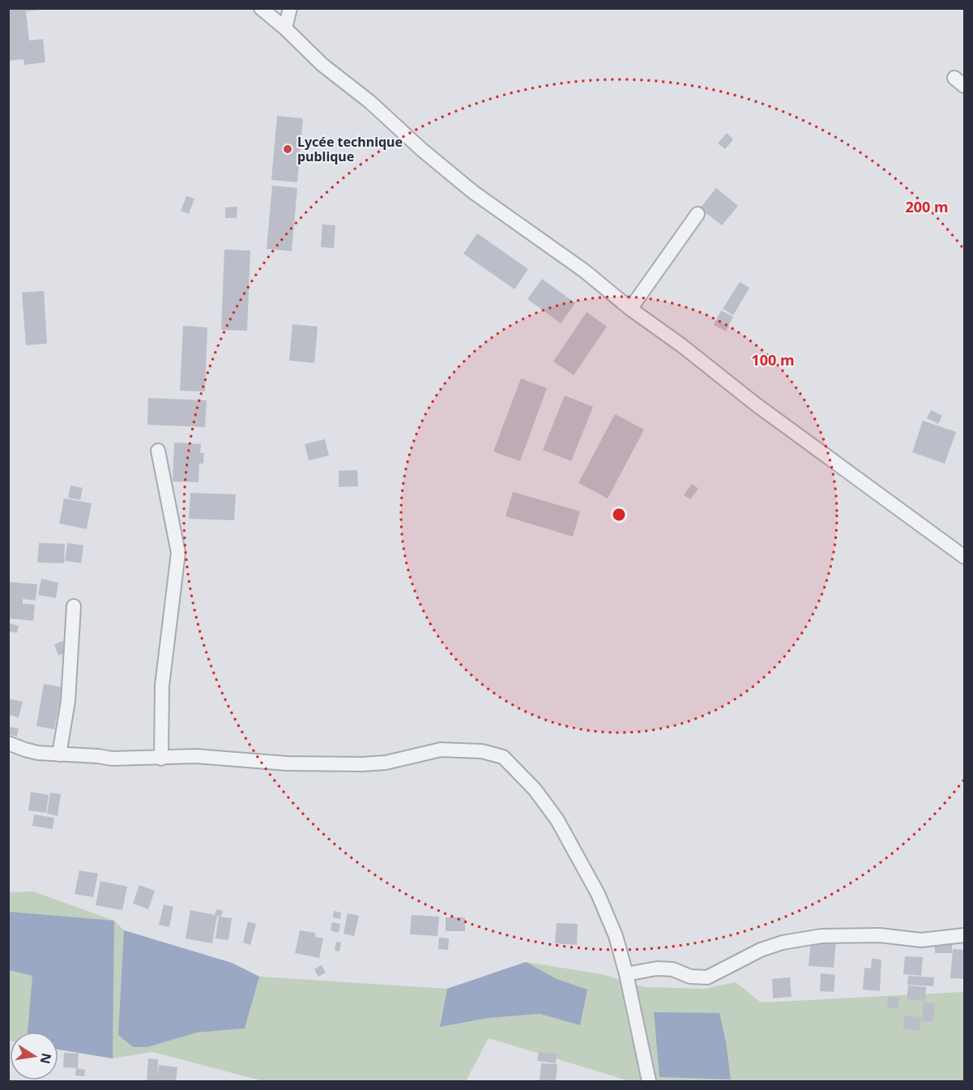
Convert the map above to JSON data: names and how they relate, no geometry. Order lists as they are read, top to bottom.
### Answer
{
  "places": ["Lycée technique publique"],
  "north": "right",
  "rings": ["200 m", "100 m"]
}
